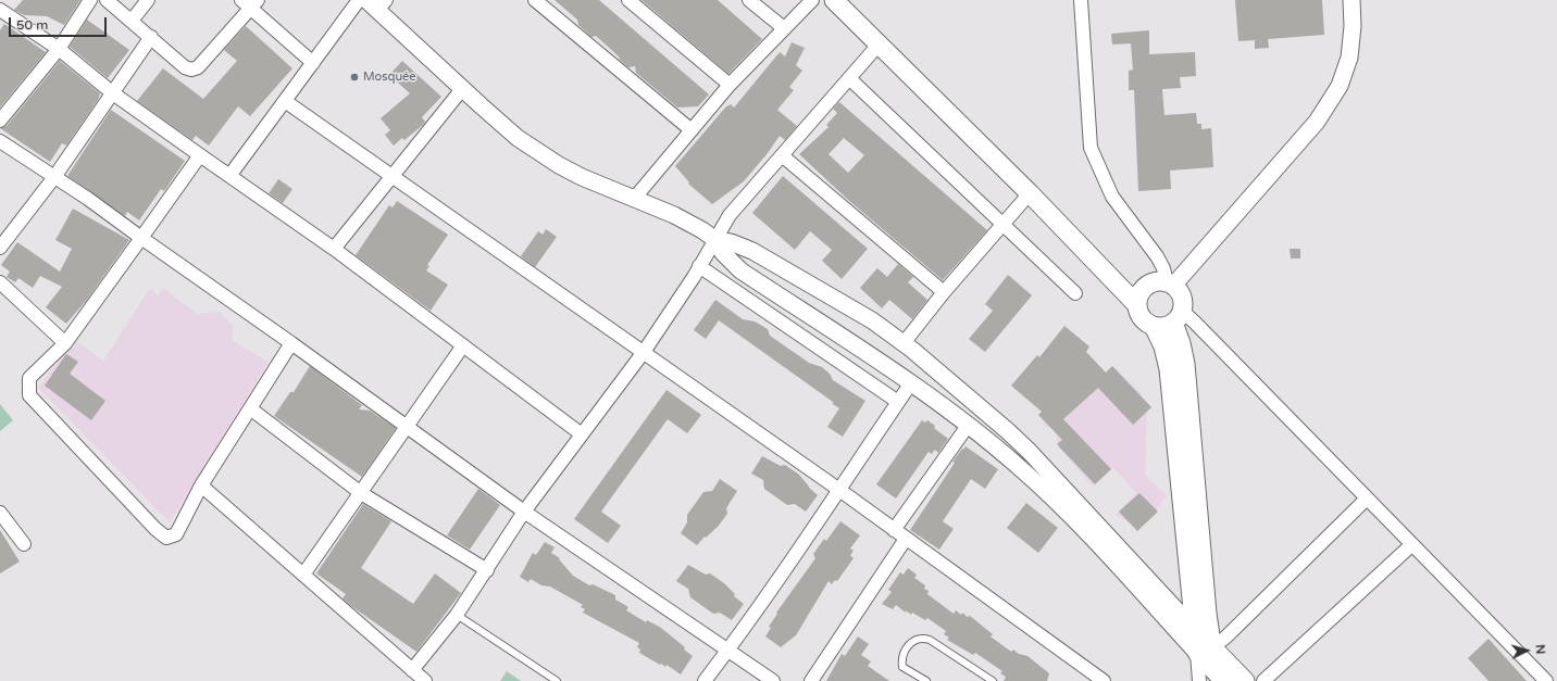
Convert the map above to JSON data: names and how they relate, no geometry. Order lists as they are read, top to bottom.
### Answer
{
  "places": ["Mosquée"],
  "scale_bar": "50 m",
  "north": "right"
}
